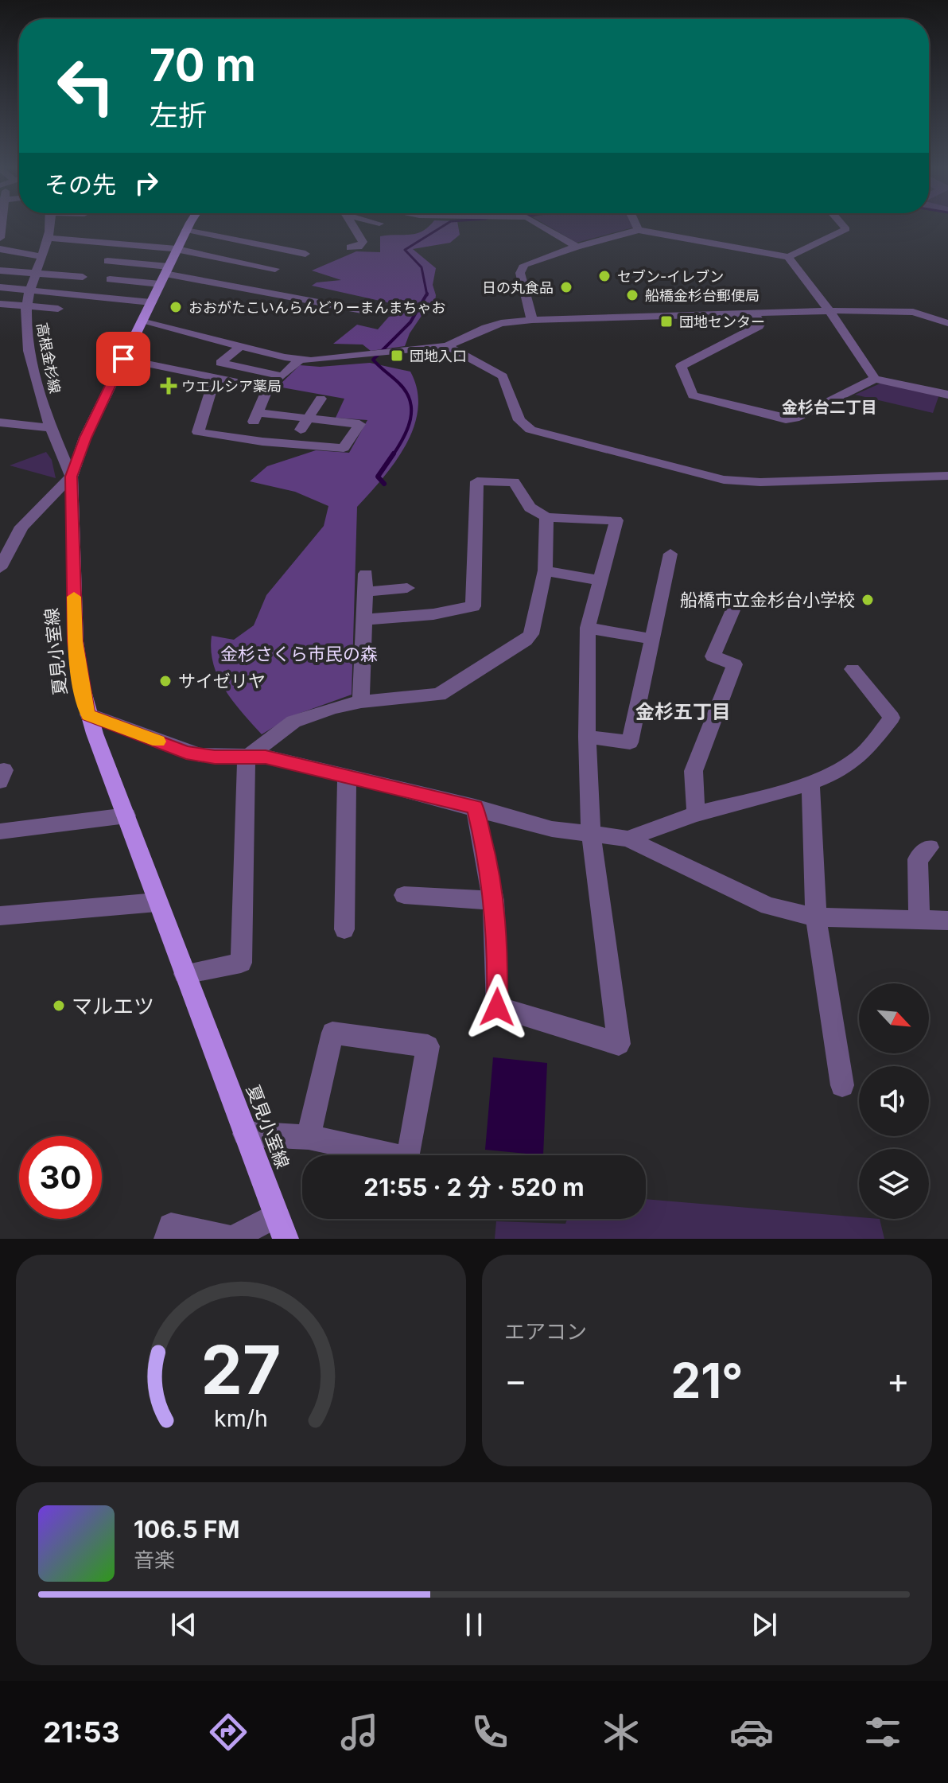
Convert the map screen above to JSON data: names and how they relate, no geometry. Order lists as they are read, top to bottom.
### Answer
{
  "streets": {
    "main road": ["夏見小室線"],
    "street": ["高根金杉線"]
  },
  "crossings": [
    ["高根金杉線", "夏見小室線"]
  ],
  "districts": ["金杉台二丁目", "金杉五丁目"],
  "parks": ["金杉さくら市民の森"],
  "places": {
    "other": [
      "セブン-イレブン",
      "日の丸食品",
      "船橋金杉台郵便局",
      "おおがたこいんらんどりーまんまちゃお",
      "船橋市立金杉台小学校",
      "サイゼリヤ",
      "マルエツ"
    ],
    "transit": ["団地センター", "団地入口"],
    "health": ["ウエルシア薬局"]
  },
  "north": "bottom right",
  "page": {
    "turn": ["70 m", "左折"],
    "then": "その先",
    "limit": "30",
    "trip": "21:55 · 2 分 · 520 m",
    "tile": "エアコン",
    "heat": ["−", "21°", "+"],
    "song": ["106.5 FM", "音楽"],
    "tabs": "21:53",
    "gauge": ["27", "km/h"]
  }
}
